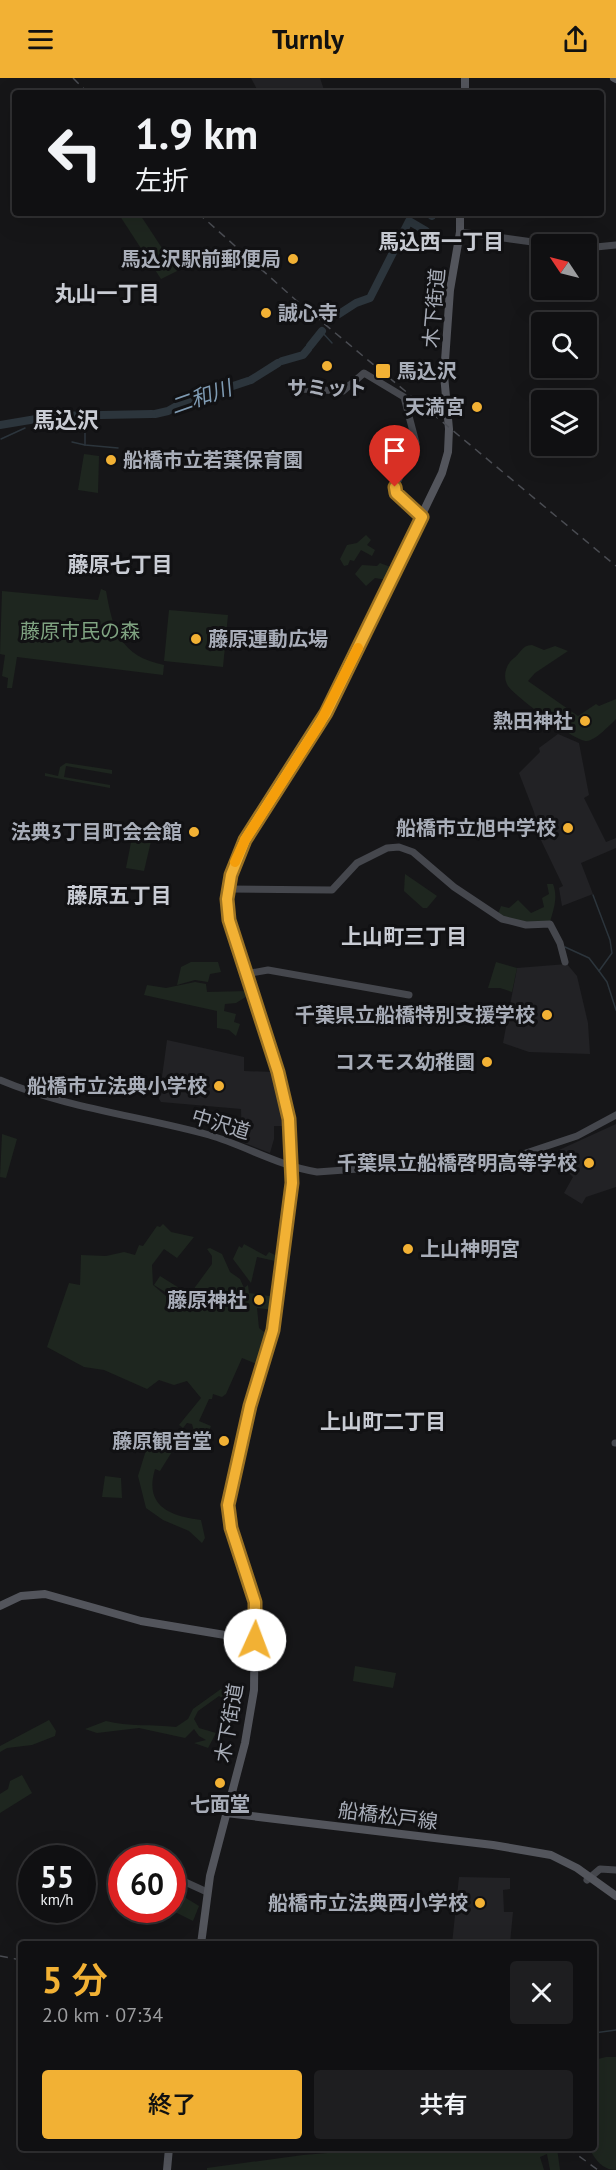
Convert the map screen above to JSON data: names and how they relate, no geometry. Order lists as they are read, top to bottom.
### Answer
{
  "streets": {
    "main road": ["木下街道", "船橋松戸線"],
    "street": ["中沢道"]
  },
  "crossings": [
    ["木下街道", "中沢道"],
    ["木下街道", "船橋松戸線"]
  ],
  "districts": [
    "馬込西一丁目",
    "丸山一丁目",
    "馬込沢",
    "藤原七丁目",
    "藤原五丁目",
    "上山町三丁目",
    "上山町二丁目"
  ],
  "water": ["二和川"],
  "parks": ["藤原市民の森"],
  "places": {
    "other": [
      "馬込沢駅前郵便局",
      "誠心寺",
      "サミット",
      "天満宮",
      "船橋市立若葉保育園",
      "藤原運動広場",
      "熱田神社",
      "船橋市立旭中学校",
      "法典3丁目町会会館",
      "千葉県立船橋特別支援学校",
      "コスモス幼稚園",
      "船橋市立法典小学校",
      "千葉県立船橋啓明高等学校",
      "上山神明宮",
      "藤原神社",
      "藤原観音堂",
      "七面堂",
      "船橋市立法典西小学校"
    ],
    "transit": ["馬込沢"]
  },
  "north": "top left",
  "page": {
    "header": "Turnly",
    "turn": ["1.9 km", "左折"],
    "speed": "55 km/h",
    "limit": "60",
    "heading": ["5 分", "2.0 km · 07:34"],
    "buttons": ["終了", "共有"]
  }
}
